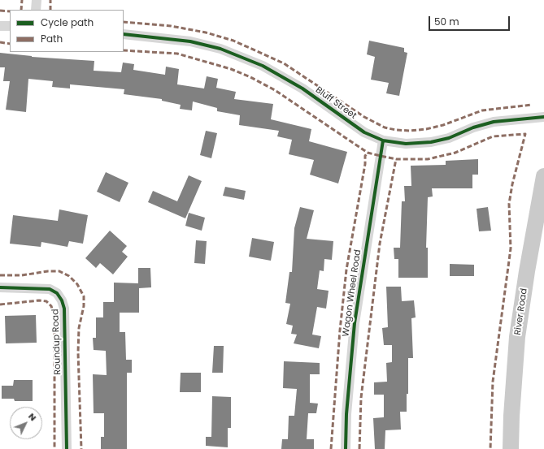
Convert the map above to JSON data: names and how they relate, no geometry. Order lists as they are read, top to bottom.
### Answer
{
  "streets": {
    "main road": ["River Road"],
    "street": ["Bluff Street", "Wagon Wheel Road", "Roundup Road"]
  },
  "crossings": [
    ["Bluff Street", "Wagon Wheel Road"]
  ],
  "legend": ["Cycle path", "Path"],
  "scale_bar": "50 m",
  "north": "top right"
}
